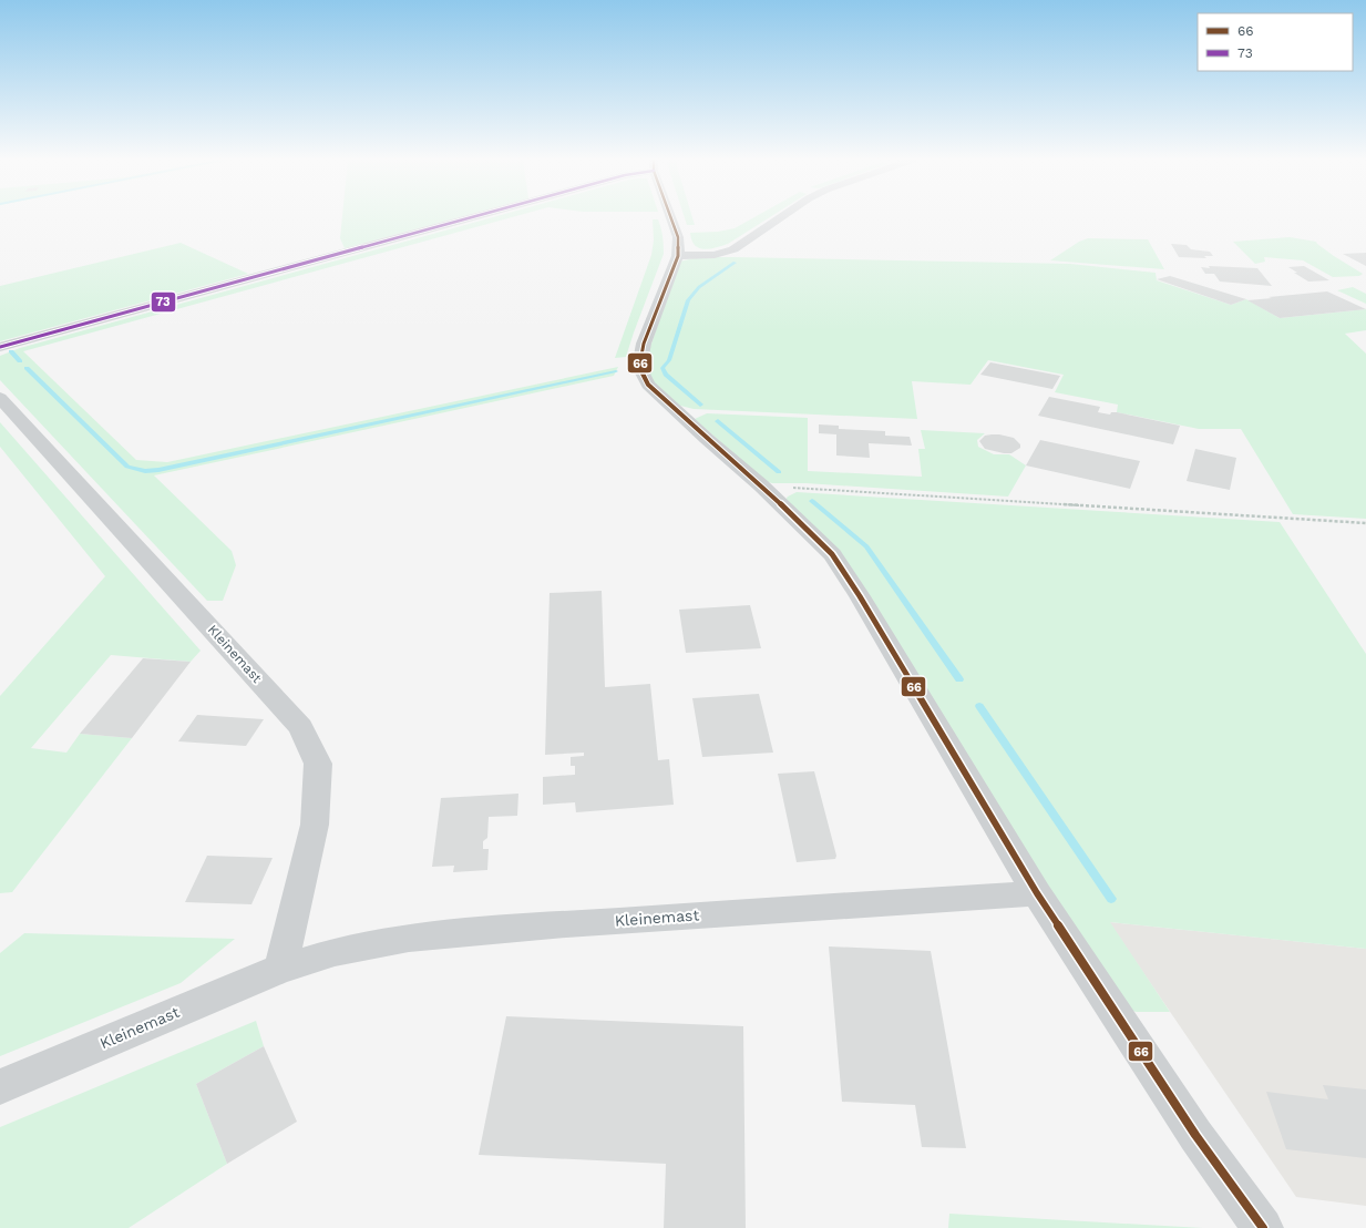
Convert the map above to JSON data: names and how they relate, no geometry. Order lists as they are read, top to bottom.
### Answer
{
  "streets": {
    "street": ["Kleinemast"]
  },
  "lines": ["transit line 66", "transit line 73"],
  "legend": ["66", "73"]
}
